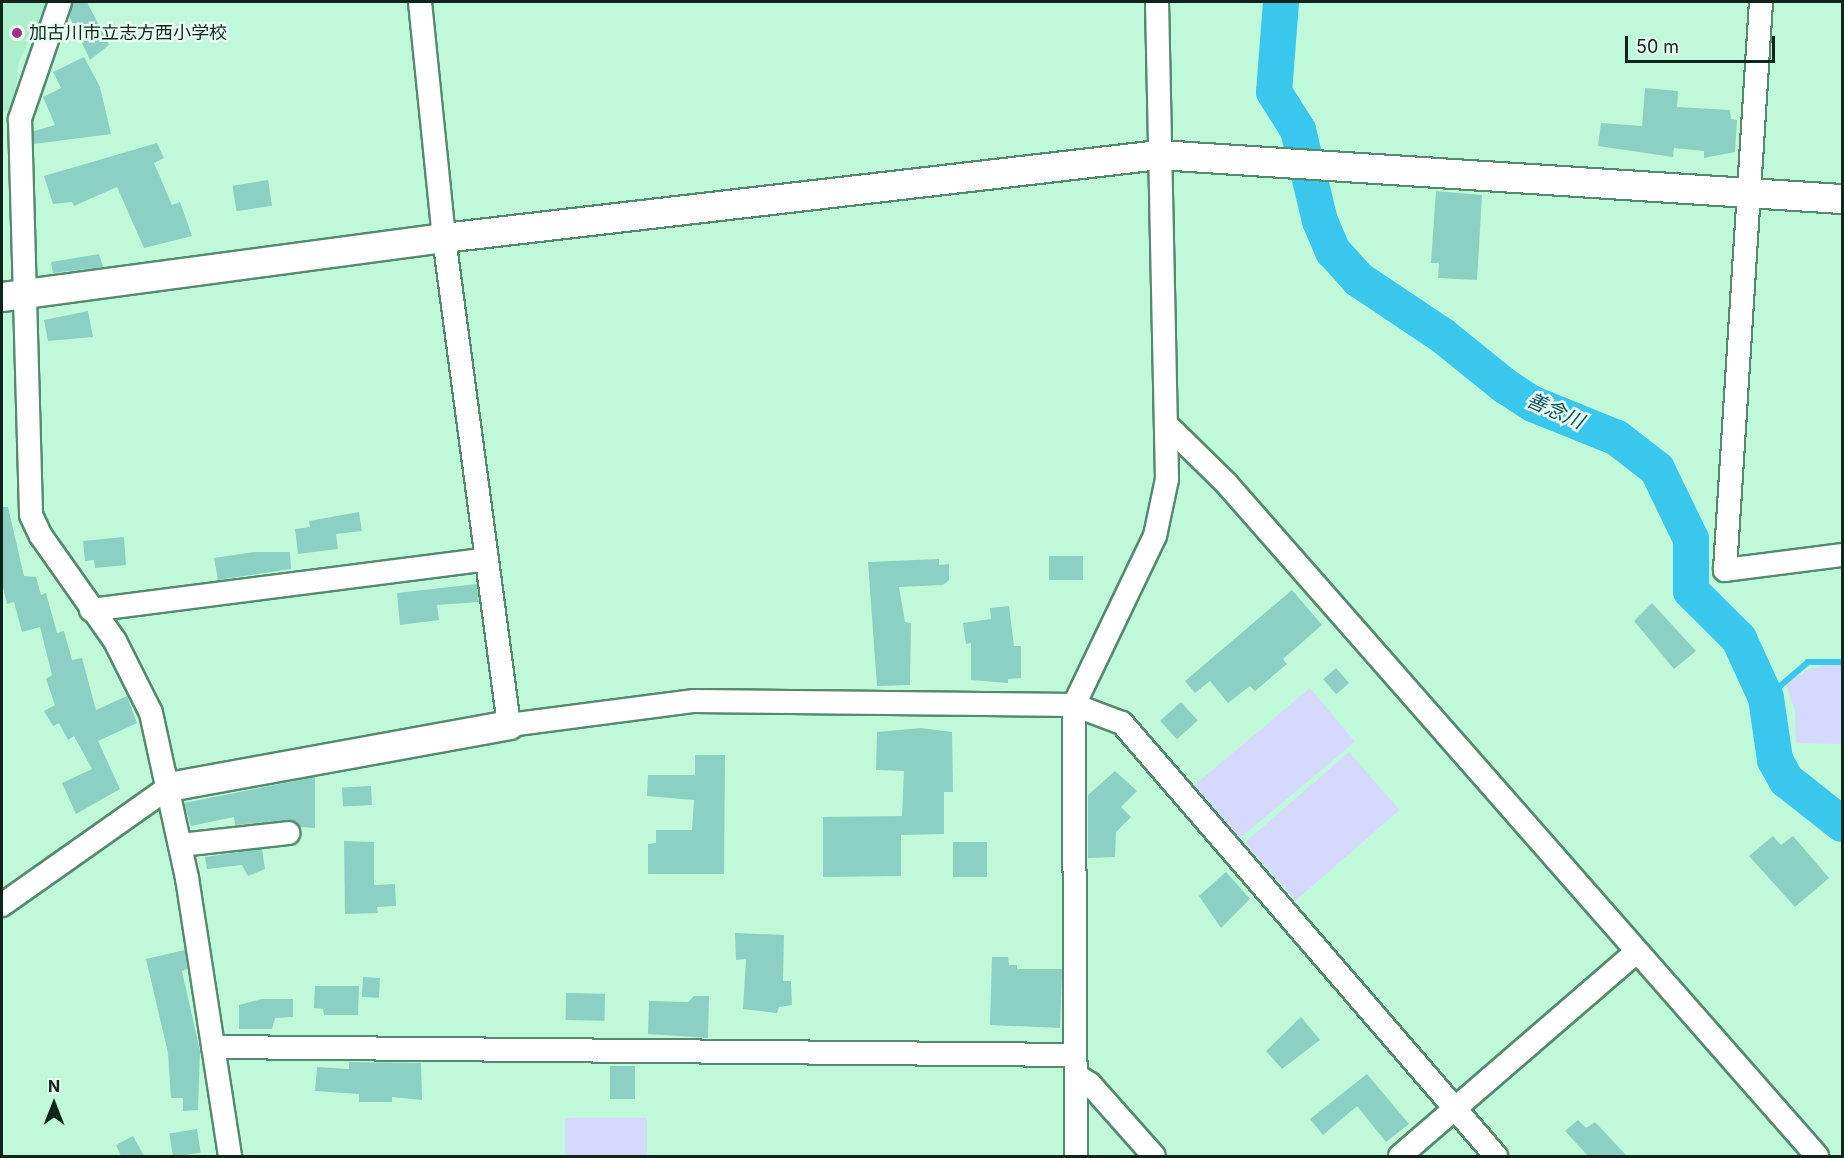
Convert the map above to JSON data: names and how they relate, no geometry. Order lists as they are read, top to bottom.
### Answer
{
  "water": ["善念川"],
  "places": ["加古川市立志方西小学校"],
  "scale_bar": "50 m",
  "north": "top"
}
